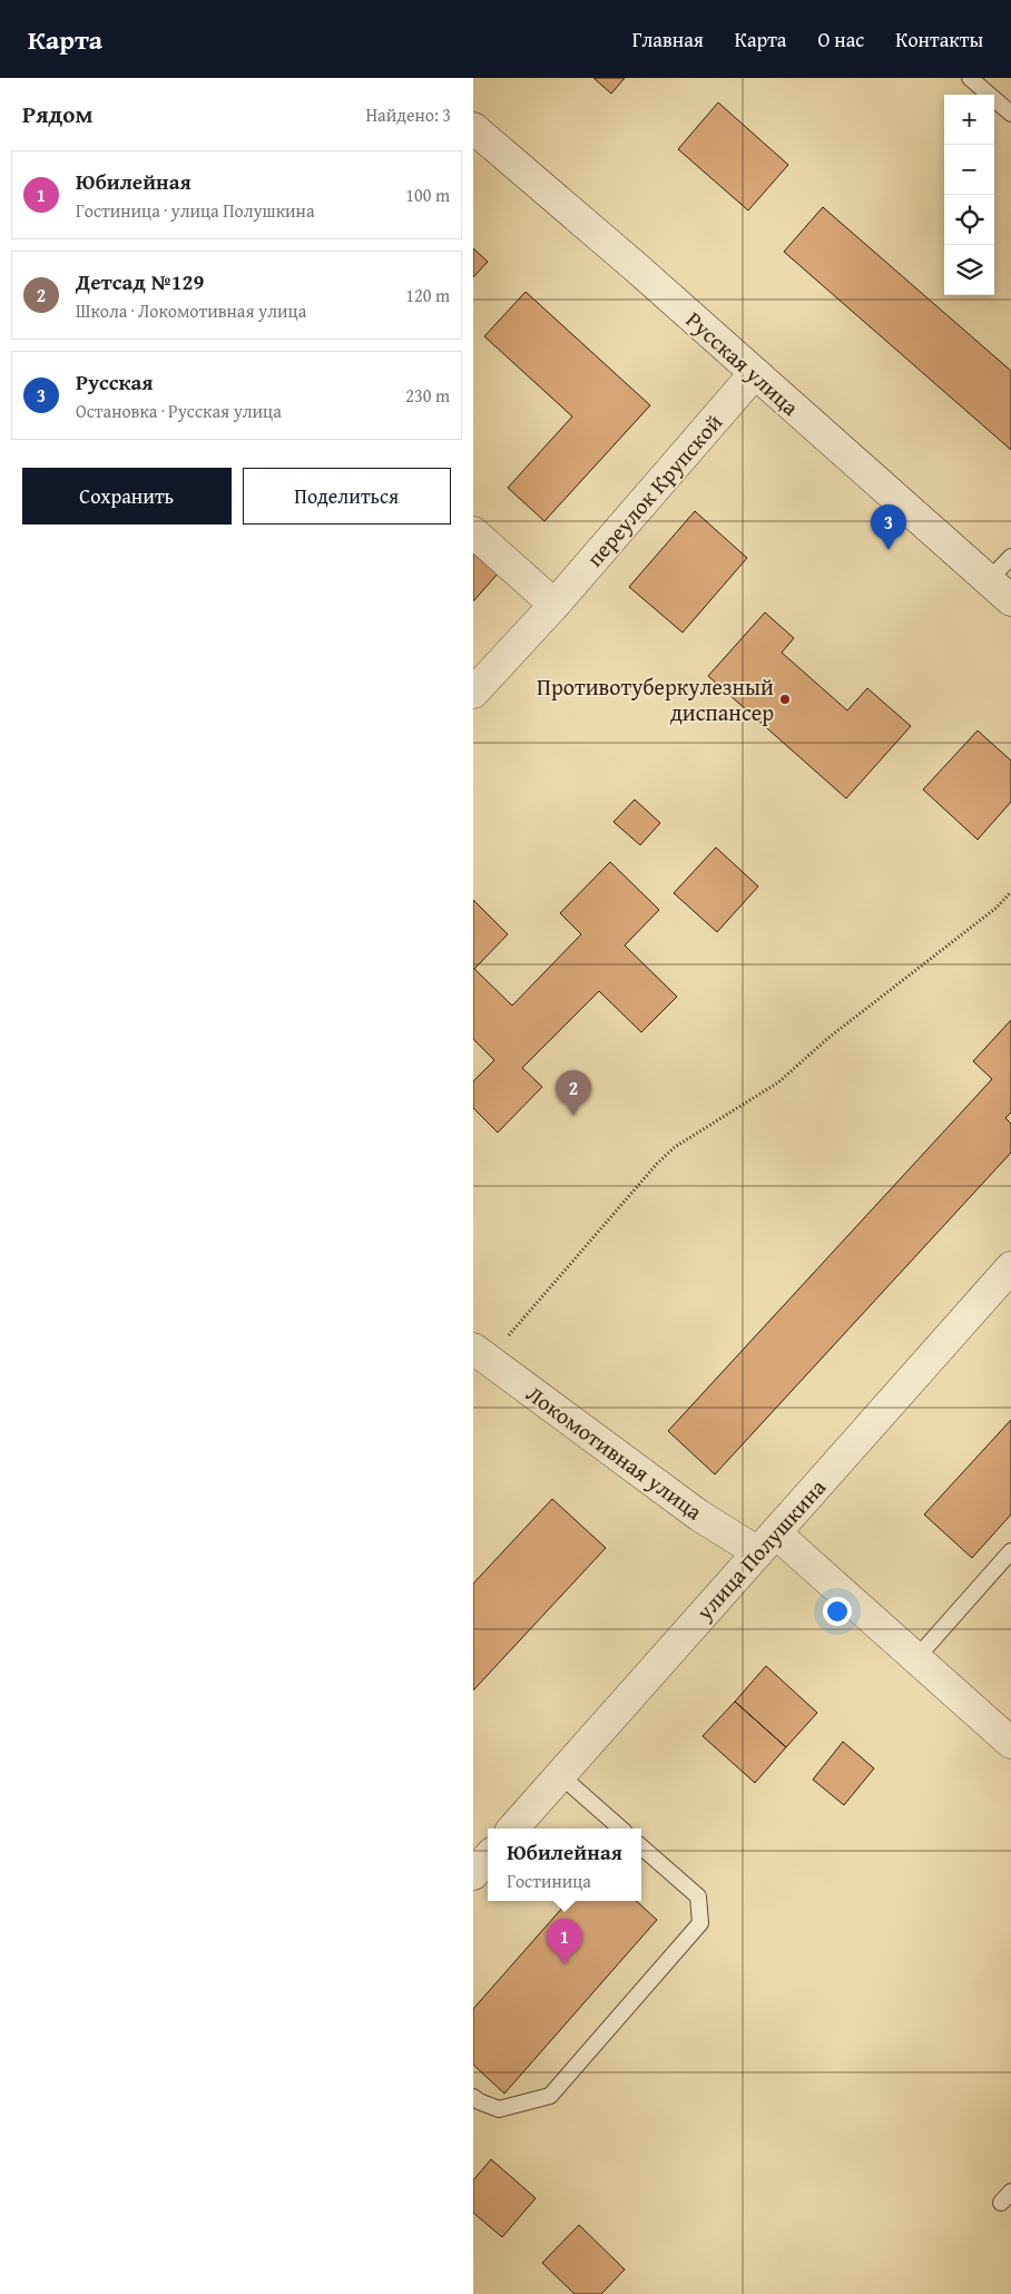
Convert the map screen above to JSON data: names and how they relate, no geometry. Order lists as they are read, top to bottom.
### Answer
{
  "streets": {
    "street": [
      "Русская улица",
      "переулок Крупской",
      "Локомотивная улица",
      "улица Полушкина"
    ]
  },
  "crossings": [
    ["Русская улица", "переулок Крупской"],
    ["Локомотивная улица", "улица Полушкина"]
  ],
  "places": ["Противотуберкулезный диспансер"],
  "page": {
    "header": "Карта",
    "nav": [
      "Главная",
      "Карта",
      "О нас",
      "Контакты"
    ],
    "heading": ["Рядом", "Найдено: 3"],
    "map_buttons": ["+", "−"],
    "list": [
      {
        "mark": "1",
        "name": "Юбилейная",
        "note": "Гостиница · улица Полушкина",
        "value": "100 m"
      },
      {
        "mark": "2",
        "name": "Детсад №129",
        "note": "Школа · Локомотивная улица",
        "value": "120 m"
      },
      {
        "mark": "3",
        "name": "Русская",
        "note": "Остановка · Русская улица",
        "value": "230 m"
      }
    ],
    "buttons": ["Сохранить", "Поделиться"],
    "pins": ["3", "2", "1"],
    "popup": ["Юбилейная", "Гостиница"]
  }
}
